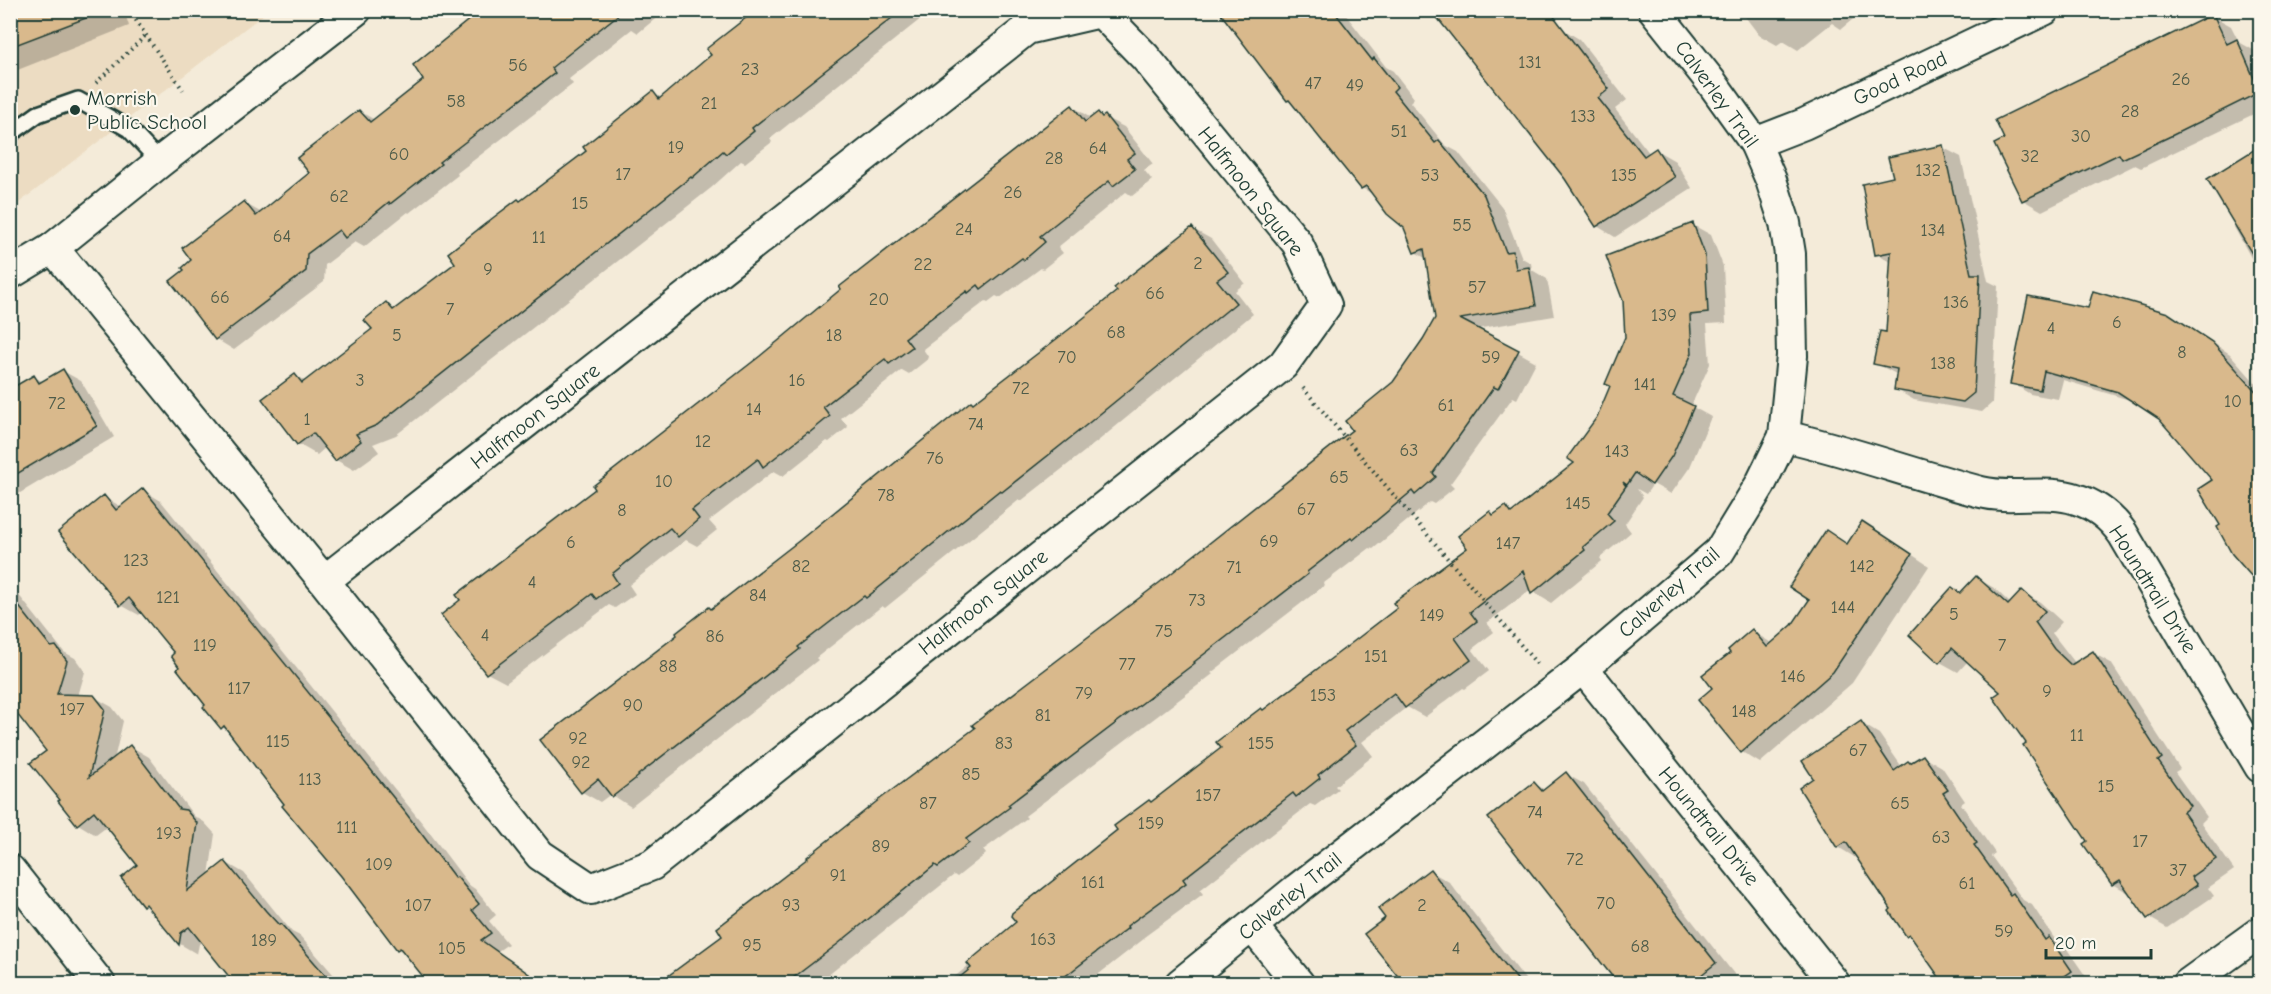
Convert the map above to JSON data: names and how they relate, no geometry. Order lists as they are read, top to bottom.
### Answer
{
  "streets": {
    "street": [
      "Good Road",
      "Calverley Trail",
      "Halfmoon Square",
      "Houndtrail Drive"
    ]
  },
  "crossings": [
    ["Good Road", "Calverley Trail"],
    ["Calverley Trail", "Houndtrail Drive"]
  ],
  "places": ["Morrish Public School"],
  "house_numbers": [
    "131",
    "56",
    "23",
    "26",
    "47",
    "49",
    "58",
    "21",
    "28",
    "133",
    "51",
    "30",
    "19",
    "64",
    "60",
    "32",
    "28",
    "132",
    "17",
    "53",
    "135",
    "26",
    "62",
    "15",
    "55",
    "24",
    "134",
    "64",
    "11",
    "2",
    "22",
    "9",
    "57",
    "66",
    "66",
    "20",
    "136",
    "7",
    "139",
    "6",
    "4",
    "68",
    "5",
    "18",
    "8",
    "70",
    "59",
    "138",
    "3",
    "16",
    "141",
    "72",
    "10",
    "72",
    "61",
    "14",
    "1",
    "74",
    "12",
    "63",
    "143",
    "76",
    "65",
    "10",
    "78",
    "145",
    "67",
    "8",
    "69",
    "6",
    "147",
    "123",
    "82",
    "142",
    "71",
    "4",
    "84",
    "121",
    "73",
    "144",
    "5",
    "149",
    "75",
    "4",
    "86",
    "119",
    "7",
    "151",
    "77",
    "88",
    "146",
    "117",
    "9",
    "79",
    "153",
    "90",
    "197",
    "148",
    "81",
    "11",
    "92",
    "115",
    "83",
    "155",
    "67",
    "92",
    "85",
    "113",
    "15",
    "157",
    "87",
    "65",
    "74",
    "159",
    "111",
    "193",
    "63",
    "17",
    "89",
    "72",
    "109",
    "37",
    "91",
    "161",
    "61",
    "70",
    "107",
    "93",
    "2",
    "59",
    "163",
    "189",
    "95",
    "68",
    "105",
    "4"
  ],
  "scale_bar": "20 m"
}
